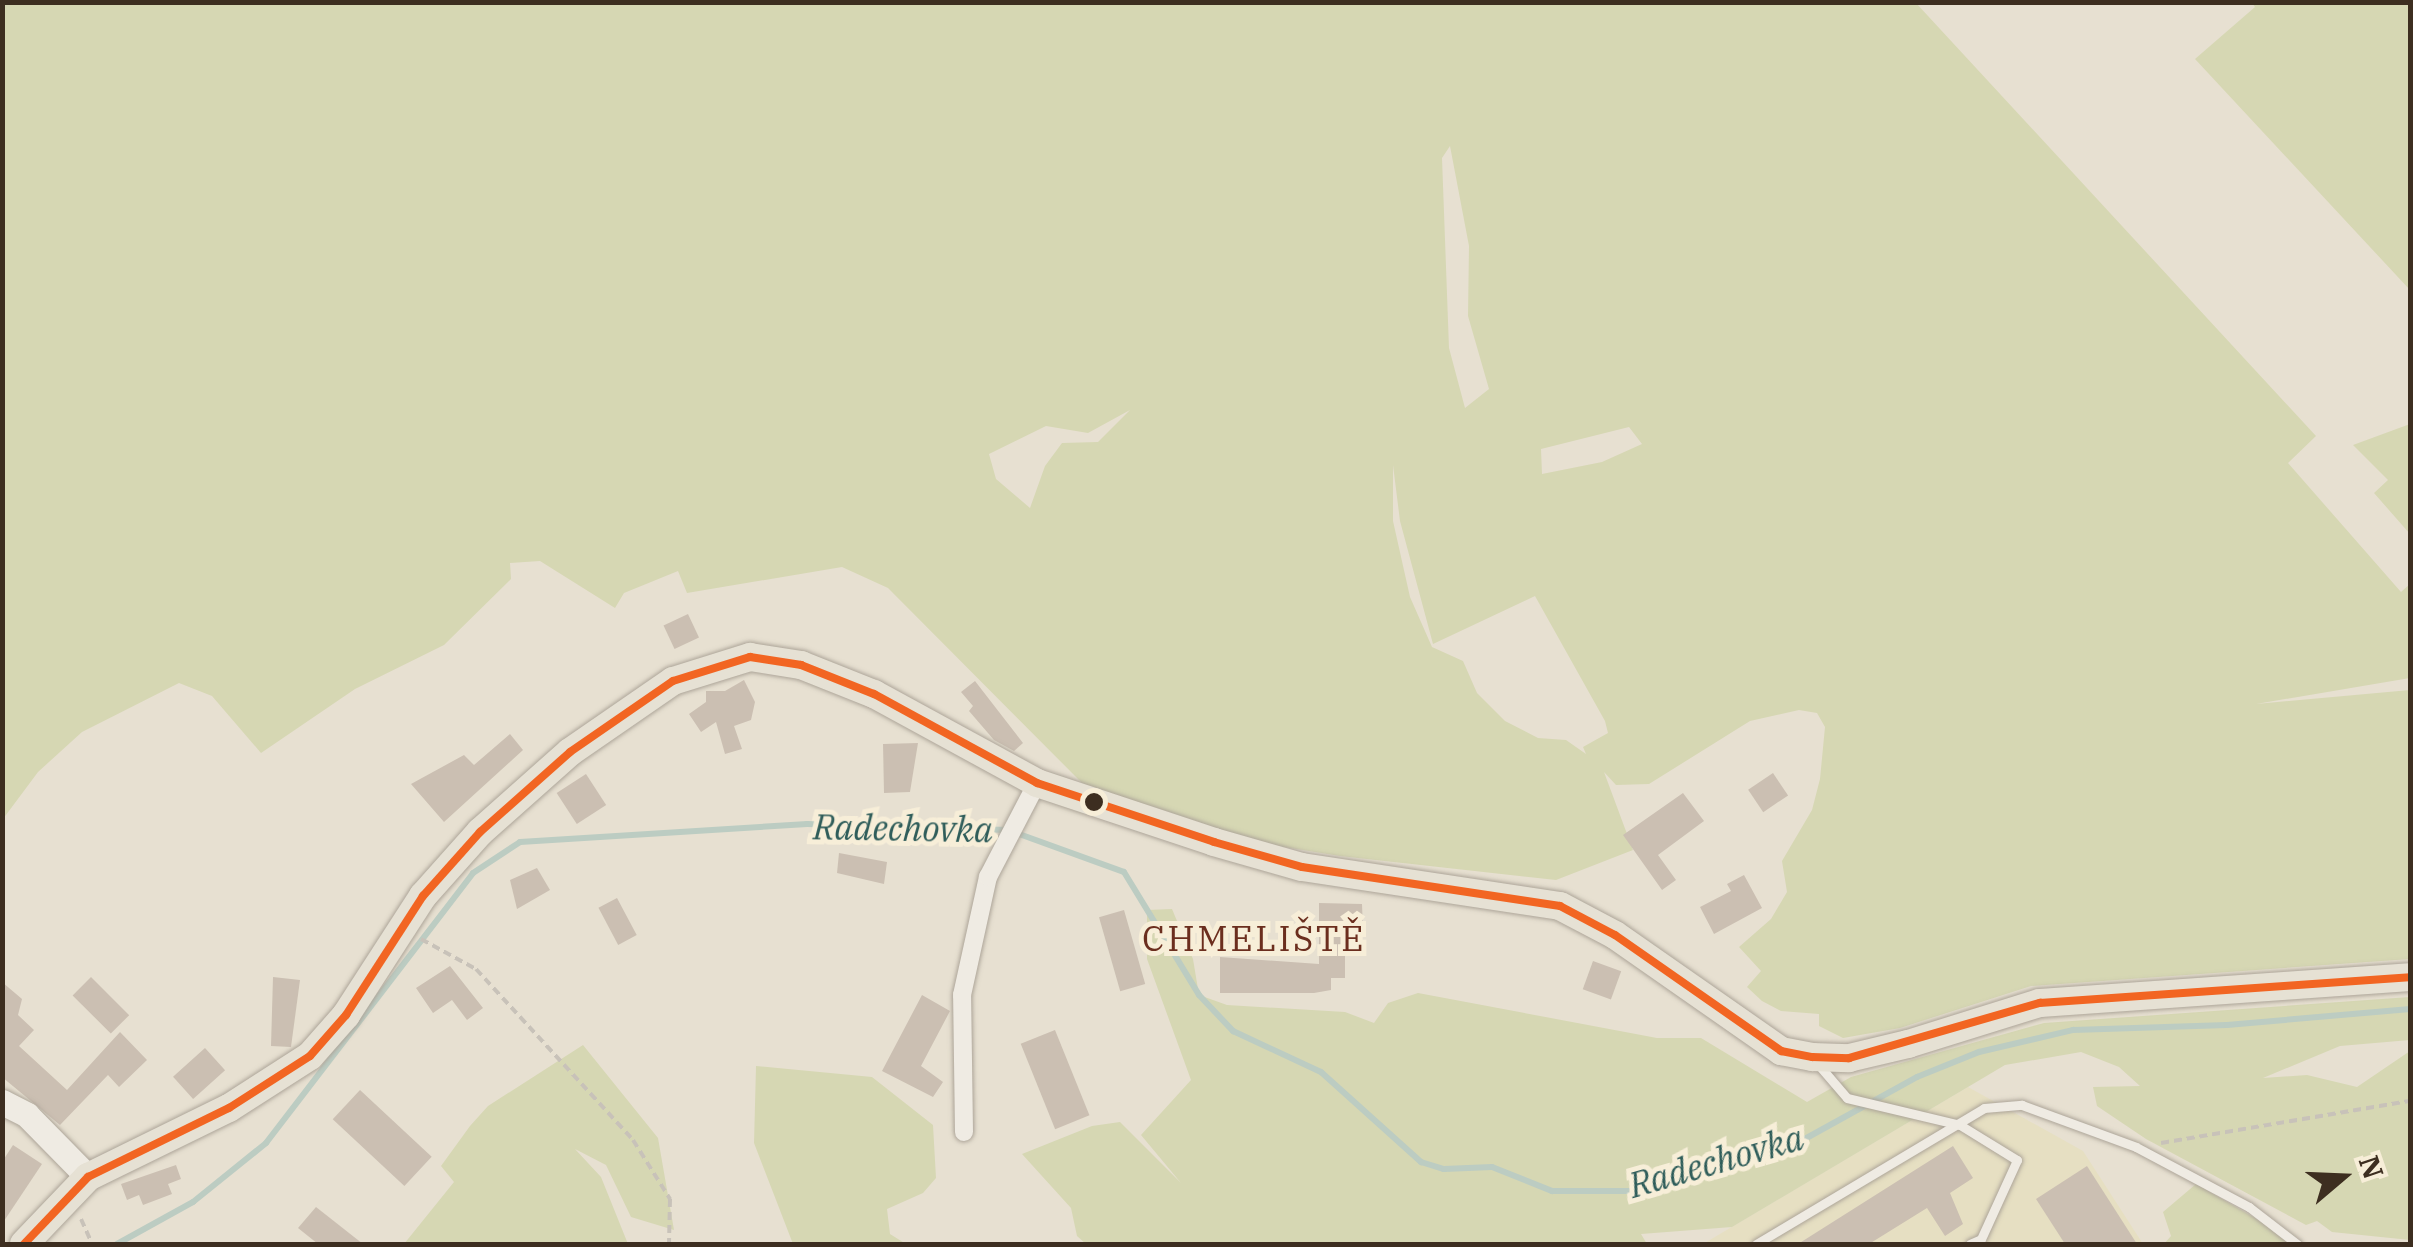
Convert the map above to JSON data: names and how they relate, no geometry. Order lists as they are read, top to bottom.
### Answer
{
  "districts": ["CHMELIŠTĚ"],
  "water": ["Radechovka"],
  "north": "right"
}
